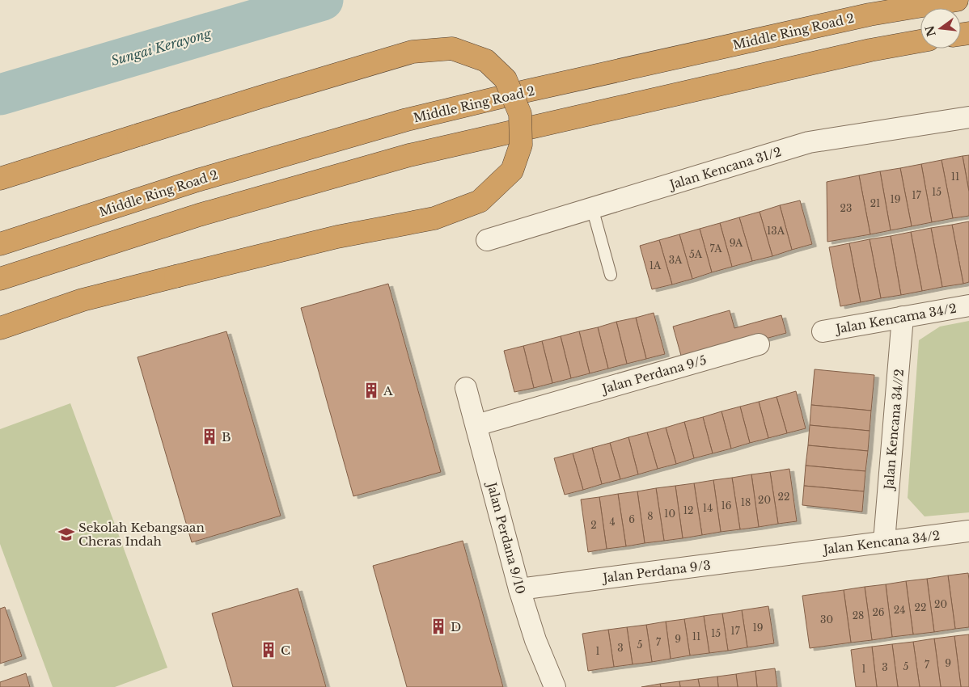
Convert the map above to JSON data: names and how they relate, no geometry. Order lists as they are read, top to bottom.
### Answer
{
  "streets": {
    "highway": ["Middle Ring Road 2"],
    "street": [
      "Jalan Kencana 31/2",
      "Jalan Kencama 34/2",
      "Jalan Perdana 9/5",
      "Jalan Kencana 34//2",
      "Jalan Perdana 9/10",
      "Jalan Kencana 34/2",
      "Jalan Perdana 9/3"
    ]
  },
  "crossings": [
    ["Jalan Kencama 34/2", "Jalan Kencana 34//2"],
    ["Jalan Perdana 9/5", "Jalan Perdana 9/10"],
    ["Jalan Kencana 34//2", "Jalan Kencana 34/2"],
    ["Jalan Perdana 9/10", "Jalan Perdana 9/3"],
    ["Jalan Kencana 34/2", "Jalan Perdana 9/3"]
  ],
  "water": ["Sungai Kerayong"],
  "places": {
    "building": [
      "A",
      "B",
      "D",
      "C"
    ],
    "school or university": ["Sekolah Kebangsaan Cheras Indah"]
  },
  "house_numbers": [
    "11",
    "15",
    "17",
    "19",
    "21",
    "23",
    "13A",
    "9A",
    "7A",
    "5A",
    "3A",
    "1A",
    "22",
    "20",
    "18",
    "16",
    "14",
    "12",
    "10",
    "8",
    "6",
    "4",
    "2",
    "20",
    "22",
    "24",
    "26",
    "28",
    "30",
    "19",
    "17",
    "15",
    "11",
    "9",
    "7",
    "5",
    "3",
    "1",
    "9",
    "7",
    "5",
    "3",
    "1"
  ],
  "north": "left"
}
